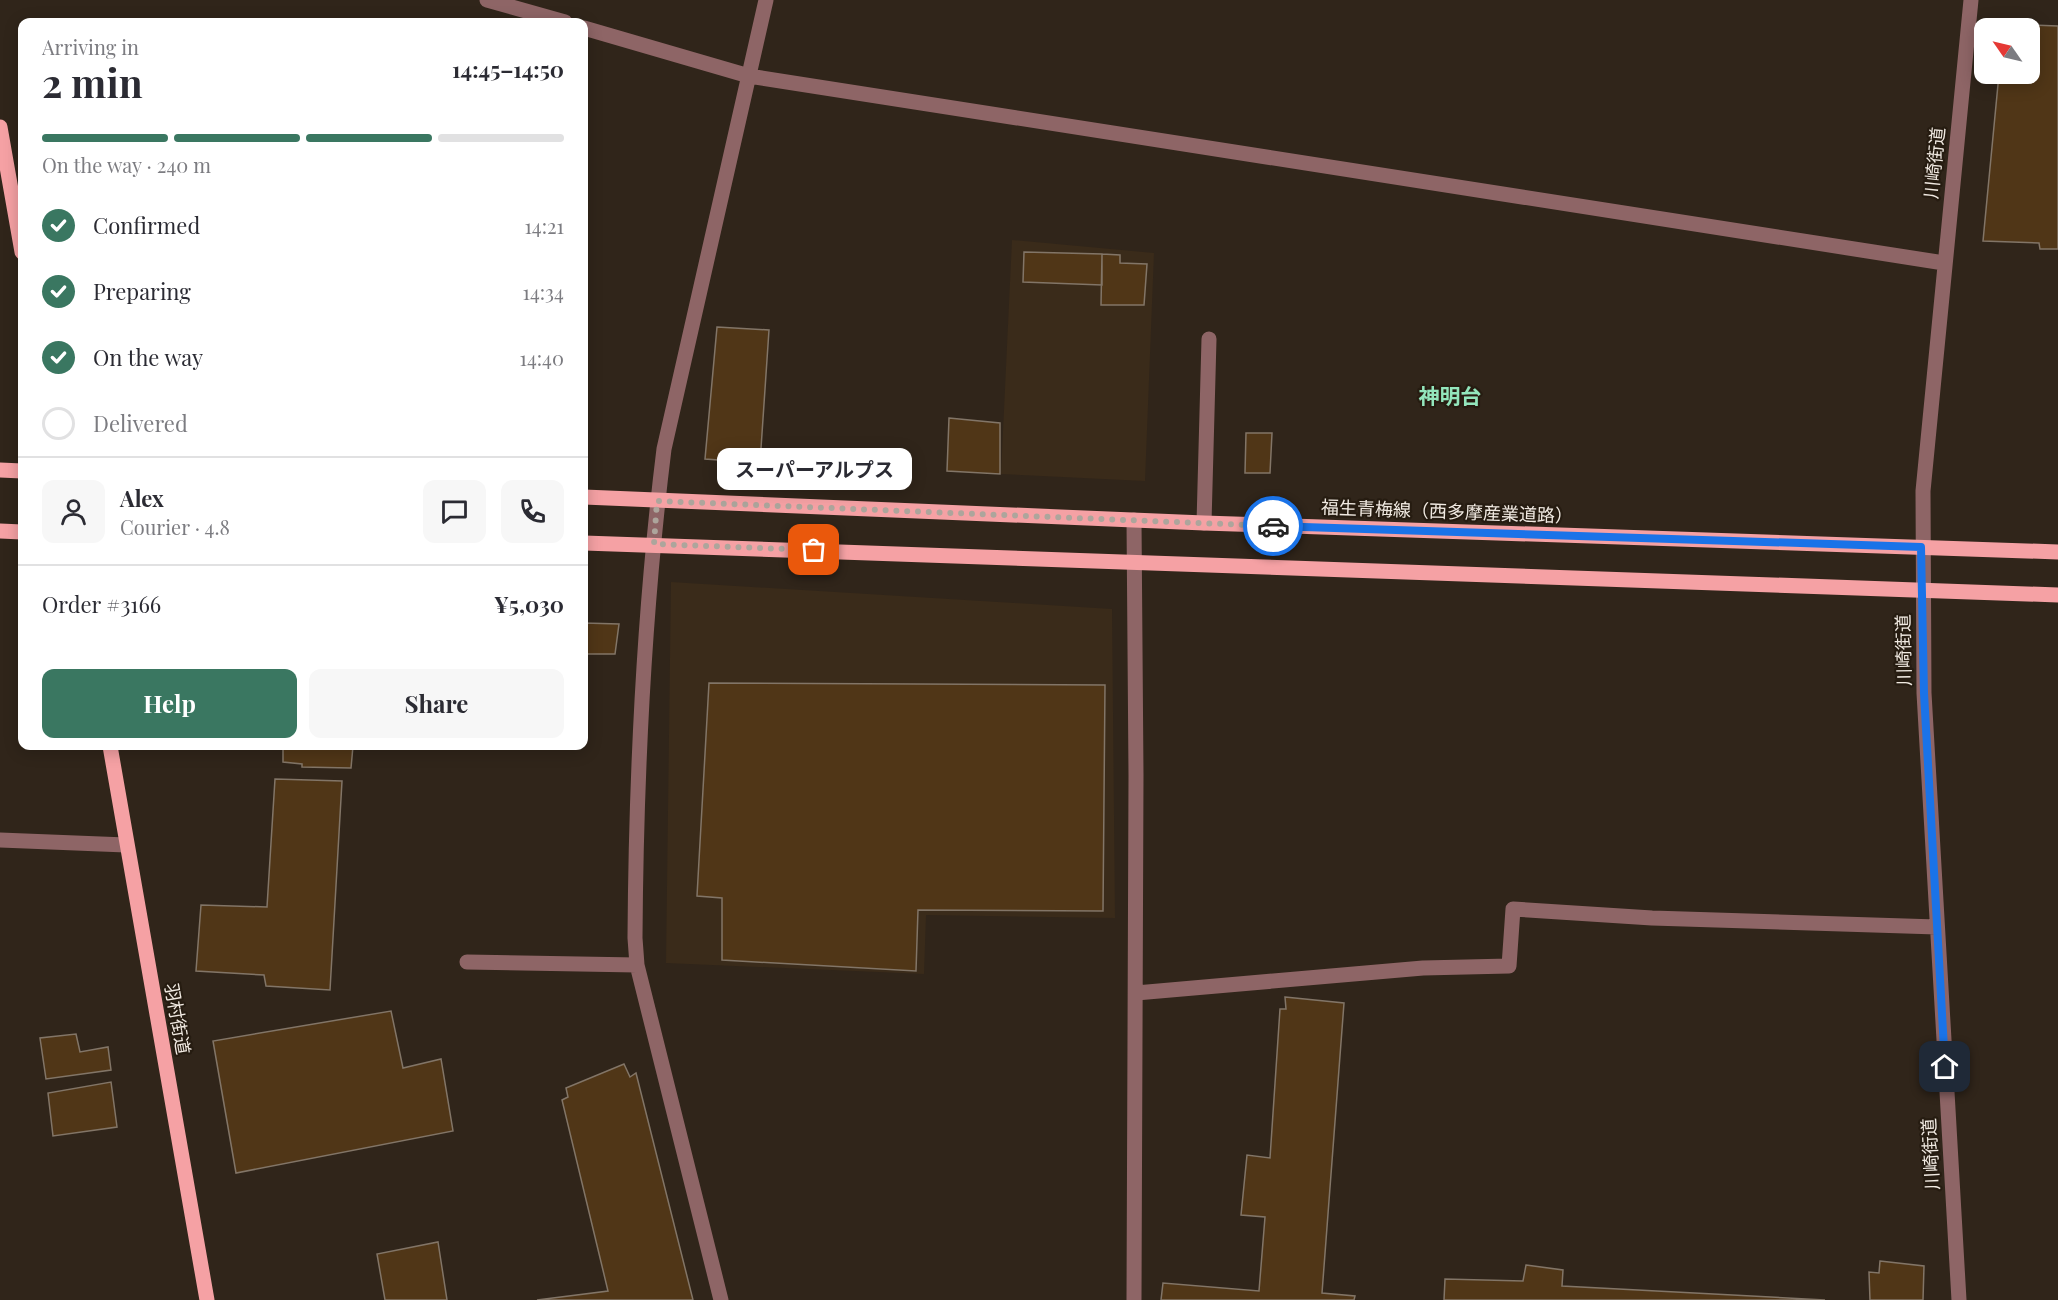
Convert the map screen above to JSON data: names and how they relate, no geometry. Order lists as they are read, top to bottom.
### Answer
{
  "streets": {
    "main road": ["福生青梅線（西多摩産業道路）", "羽村街道"],
    "street": ["川崎街道"]
  },
  "crossings": [
    ["川崎街道", "福生青梅線（西多摩産業道路）"]
  ],
  "districts": ["神明台"],
  "places": ["スーパーアルプス"],
  "north": "top left",
  "page": {
    "heading": ["2 min", "Arriving in", "14:45–14:50"],
    "panel": [
      "Alex",
      "Courier · 4.8",
      "Order #3166",
      "¥5,030"
    ],
    "bar": "On the way · 240 m",
    "list": [
      ["Confirmed", "14:21"],
      ["Preparing", "14:34"],
      ["On the way", "14:40"],
      "Delivered"
    ],
    "bubble": "スーパーアルプス",
    "buttons": ["Help", "Share"]
  }
}
